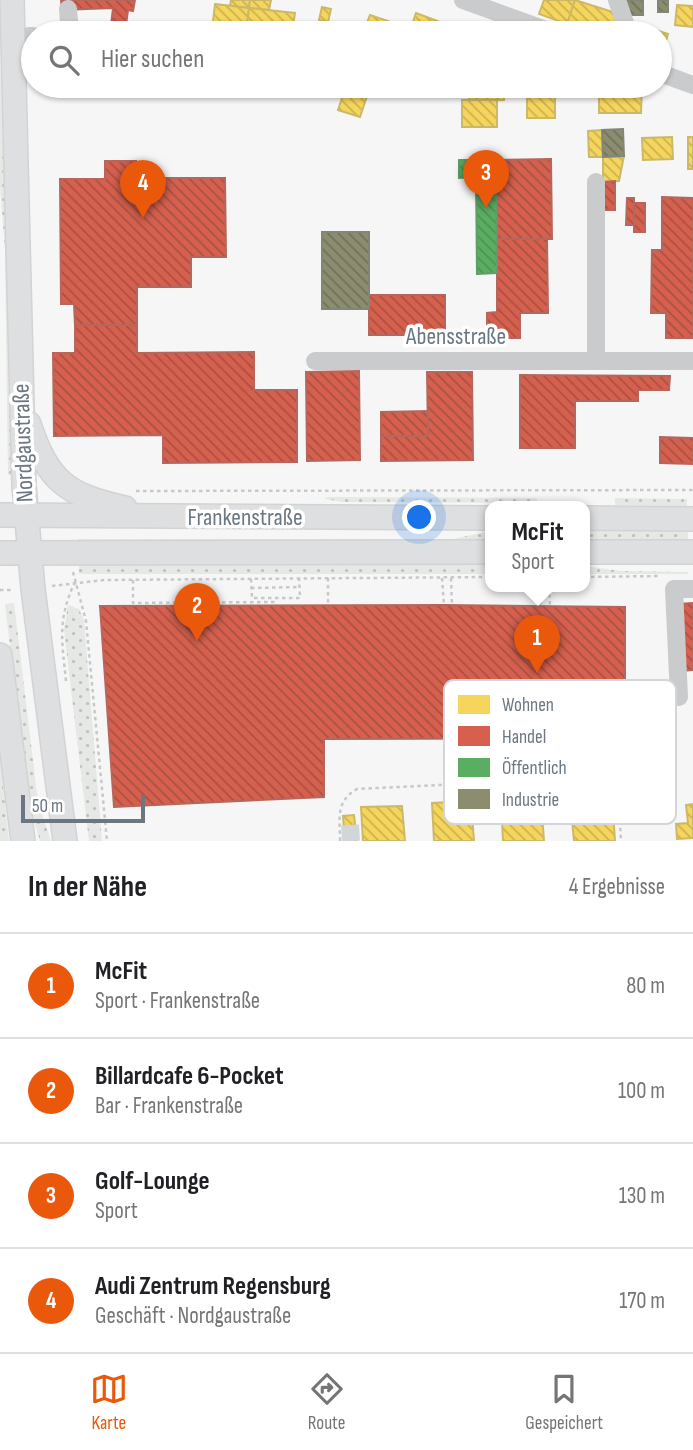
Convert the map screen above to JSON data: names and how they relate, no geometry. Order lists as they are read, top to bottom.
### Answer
{
  "streets": {
    "main road": ["Nordgaustraße", "Frankenstraße"],
    "street": ["Abensstraße"]
  },
  "crossings": [
    ["Nordgaustraße", "Frankenstraße"]
  ],
  "legend": [
    "Wohnen",
    "Handel",
    "Öffentlich",
    "Industrie"
  ],
  "scale_bar": "50 m",
  "page": {
    "search": "Hier suchen",
    "pins": [
      "3",
      "4",
      "2",
      "1"
    ],
    "popup": ["McFit", "Sport"],
    "scale": "50 m",
    "heading": ["In der Nähe", "4 Ergebnisse"],
    "list": [
      {
        "mark": "1",
        "name": "McFit",
        "note": "Sport · Frankenstraße",
        "value": "80 m"
      },
      {
        "mark": "2",
        "name": "Billardcafe 6-Pocket",
        "note": "Bar · Frankenstraße",
        "value": "100 m"
      },
      {
        "mark": "3",
        "name": "Golf-Lounge",
        "note": "Sport",
        "value": "130 m"
      },
      {
        "mark": "4",
        "name": "Audi Zentrum Regensburg",
        "note": "Geschäft · Nordgaustraße",
        "value": "170 m"
      }
    ],
    "nav": ["Karte", "Route", "Gespeichert"]
  }
}
